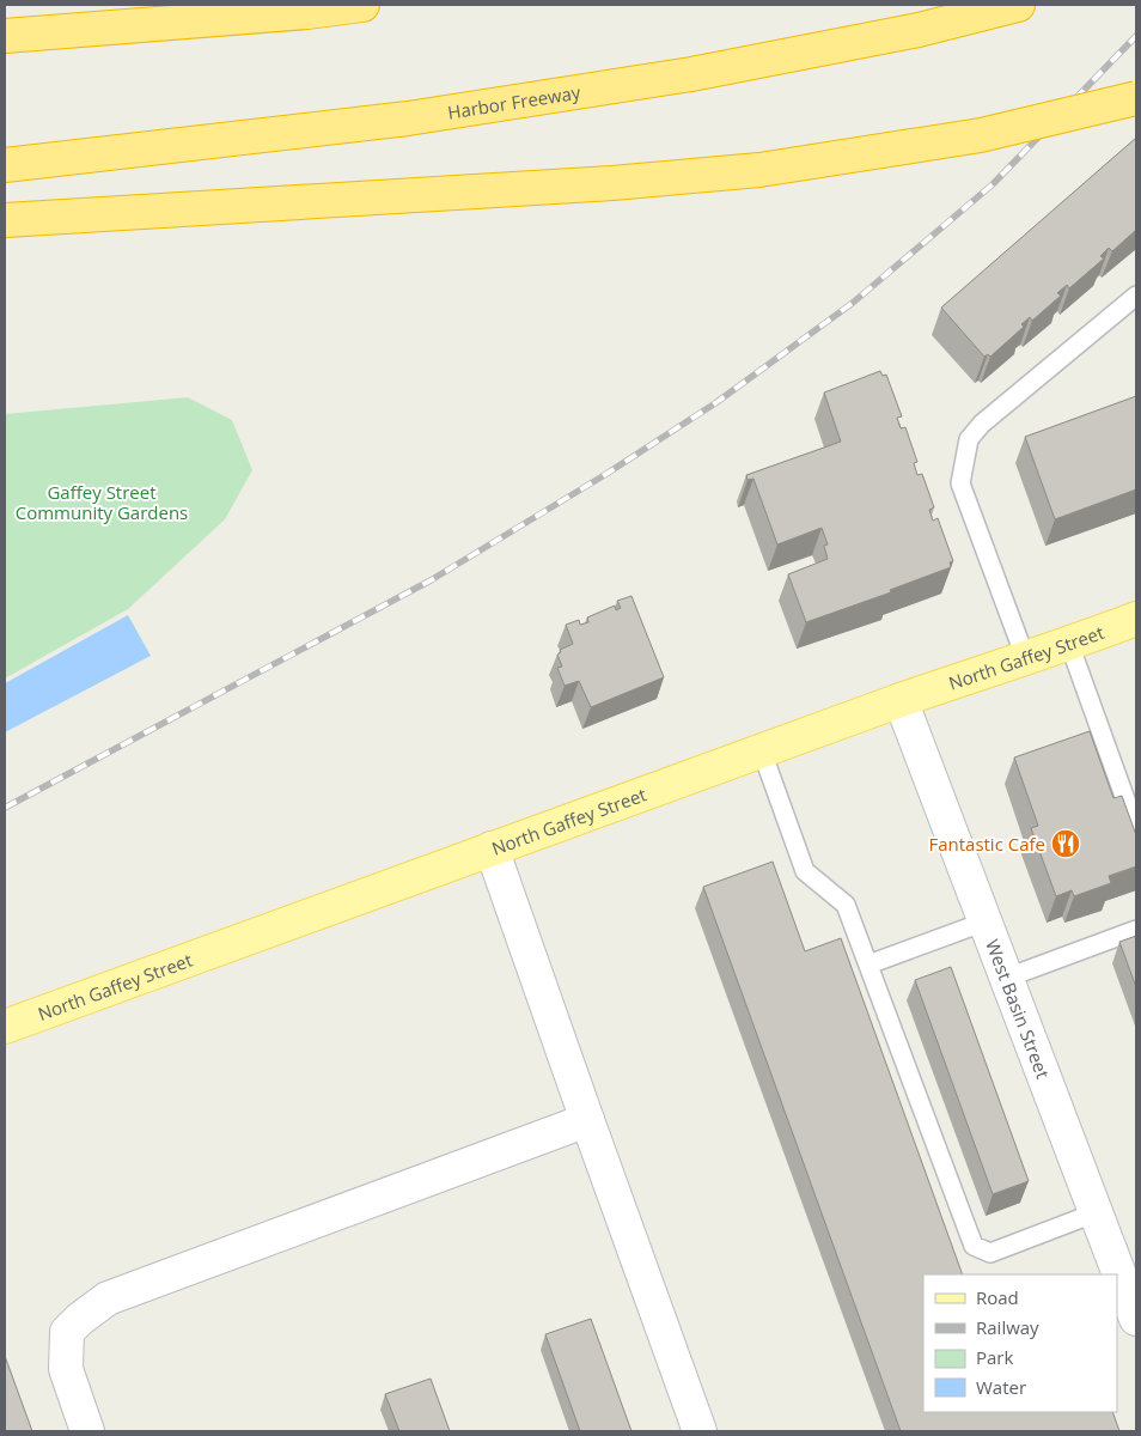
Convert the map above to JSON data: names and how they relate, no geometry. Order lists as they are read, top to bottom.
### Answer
{
  "streets": {
    "highway": ["Harbor Freeway"],
    "main road": ["North Gaffey Street"],
    "street": ["West Basin Street"]
  },
  "crossings": [
    ["North Gaffey Street", "West Basin Street"]
  ],
  "parks": ["Gaffey Street Community Gardens"],
  "places": {
    "restaurant": ["Fantastic Cafe"]
  },
  "legend": [
    "Road",
    "Railway",
    "Park",
    "Water"
  ]
}
